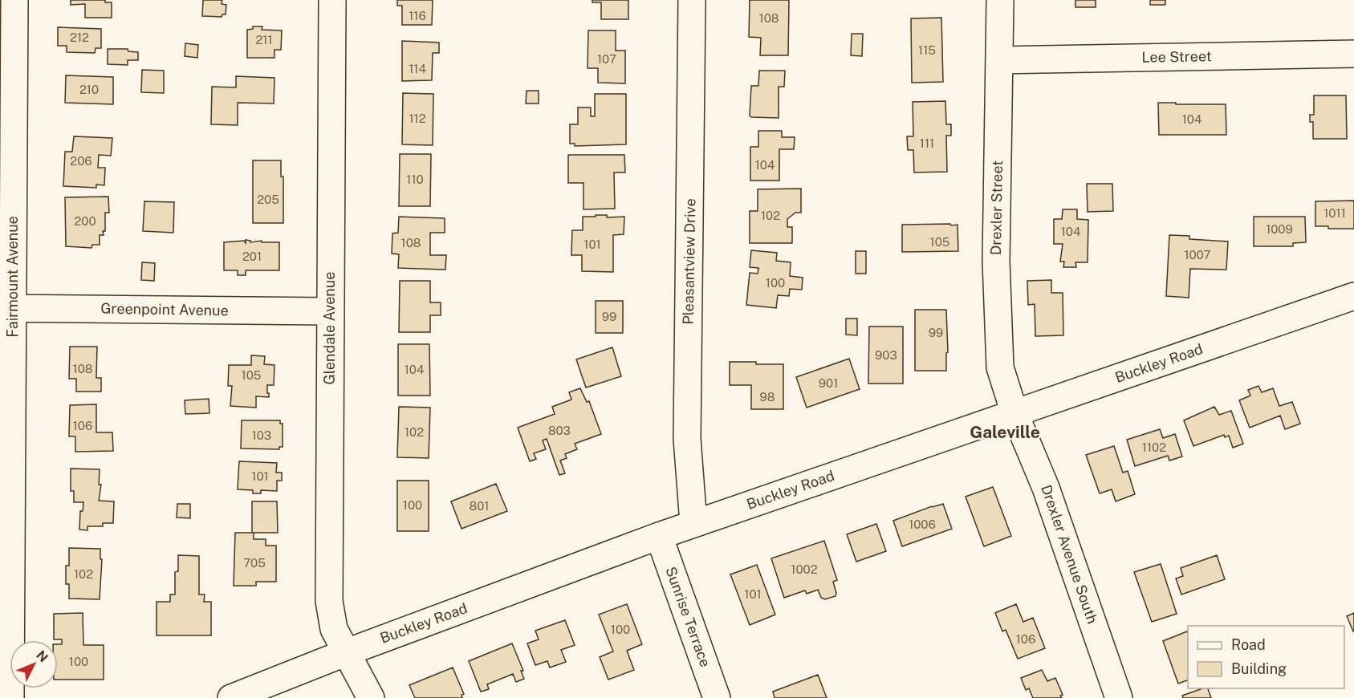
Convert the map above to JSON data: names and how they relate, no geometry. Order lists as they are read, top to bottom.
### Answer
{
  "streets": {
    "street": [
      "Lee Street",
      "Drexler Street",
      "Pleasantview Drive",
      "Fairmount Avenue",
      "Greenpoint Avenue",
      "Glendale Avenue",
      "Buckley Road",
      "Drexler Avenue South",
      "Sunrise Terrace"
    ]
  },
  "crossings": [
    ["Lee Street", "Drexler Street"],
    ["Drexler Street", "Buckley Road"],
    ["Drexler Street", "Drexler Avenue South"],
    ["Pleasantview Drive", "Buckley Road"],
    ["Fairmount Avenue", "Greenpoint Avenue"],
    ["Greenpoint Avenue", "Glendale Avenue"],
    ["Glendale Avenue", "Buckley Road"],
    ["Buckley Road", "Drexler Avenue South"],
    ["Buckley Road", "Sunrise Terrace"]
  ],
  "districts": ["Galeville"],
  "house_numbers": [
    "116",
    "108",
    "212",
    "211",
    "115",
    "107",
    "114",
    "210",
    "112",
    "104",
    "111",
    "206",
    "104",
    "110",
    "205",
    "1011",
    "102",
    "200",
    "1009",
    "104",
    "105",
    "108",
    "101",
    "1007",
    "201",
    "100",
    "99",
    "99",
    "903",
    "108",
    "104",
    "105",
    "901",
    "98",
    "106",
    "803",
    "102",
    "103",
    "1102",
    "101",
    "100",
    "801",
    "1006",
    "705",
    "1002",
    "102",
    "101",
    "100",
    "106",
    "100"
  ],
  "legend": ["Road", "Building"],
  "north": "top right"
}
